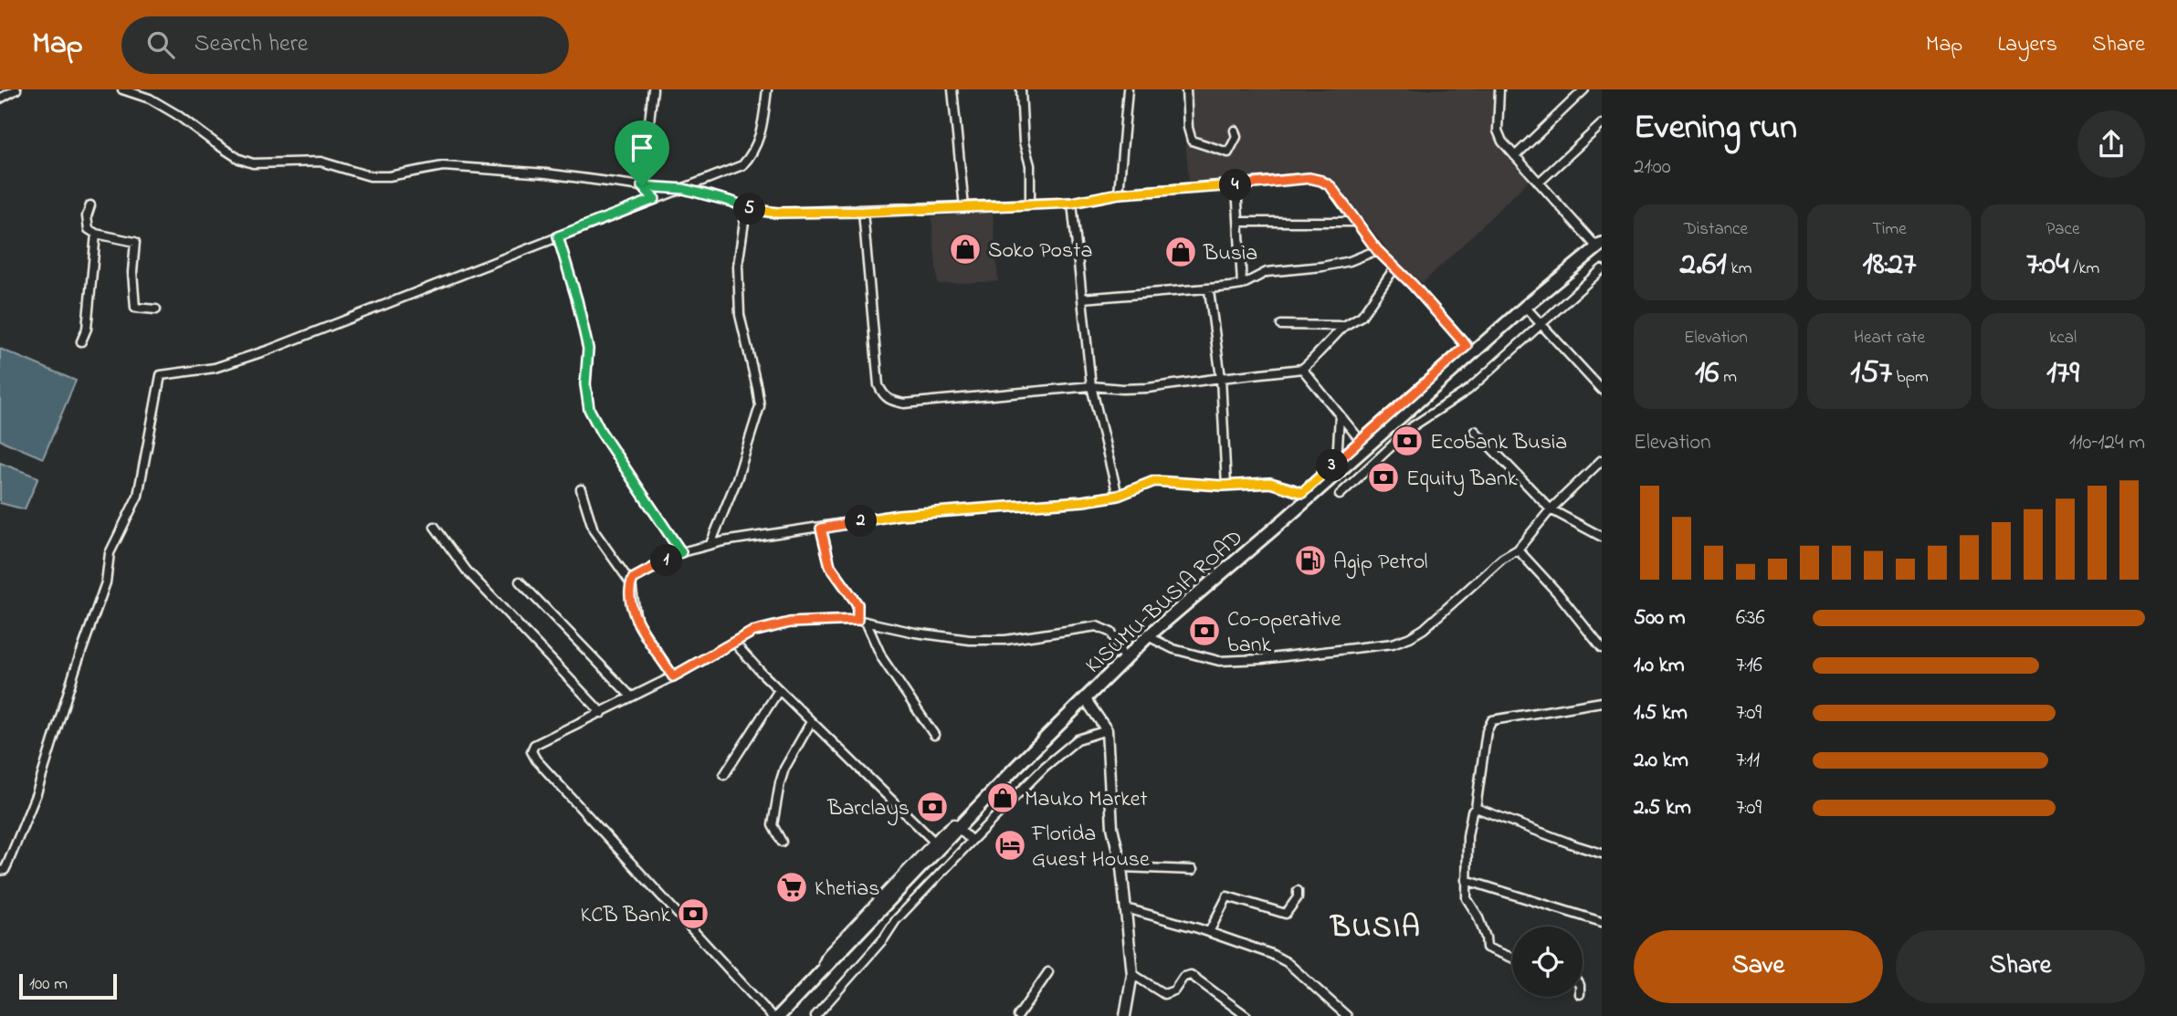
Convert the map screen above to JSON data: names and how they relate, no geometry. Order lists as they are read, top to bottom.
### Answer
{
  "streets": {
    "highway": ["KISUMU-BUSIA ROAD"]
  },
  "districts": ["BUSIA"],
  "places": {
    "shop": ["Soko Posta", "Busia", "Mauko Market"],
    "bank": [
      "Ecobank Busia",
      "Equity Bank",
      "Co-operative bank",
      "Barclays",
      "KCB Bank"
    ],
    "fuel station": ["Agip Petrol"],
    "hotel": ["Florida Guest House"],
    "supermarket": ["Khetias"]
  },
  "scale_bar": "100 m",
  "page": {
    "header": "Map",
    "search": "Search here",
    "nav": ["Map", "Layers", "Share"],
    "heading": ["Evening run", "21:00"],
    "pins": [
      "4",
      "5",
      "3",
      "2",
      "1"
    ],
    "stats": [
      ["Distance", "2.61 km"],
      ["Time", "18:27"],
      ["Pace", "7:04 /km"],
      ["Elevation", "16 m"],
      ["Heart rate", "157 bpm"],
      ["kcal", "179"]
    ],
    "chart": ["Elevation", "110–124 m"],
    "list": [
      {
        "name": "500 m",
        "note": "6:36"
      },
      {
        "name": "1.0 km",
        "note": "7:16"
      },
      {
        "name": "1.5 km",
        "note": "7:09"
      },
      {
        "name": "2.0 km",
        "note": "7:11"
      },
      {
        "name": "2.5 km",
        "note": "7:09"
      }
    ],
    "buttons": ["Save", "Share"],
    "scale": "100 m"
  }
}
